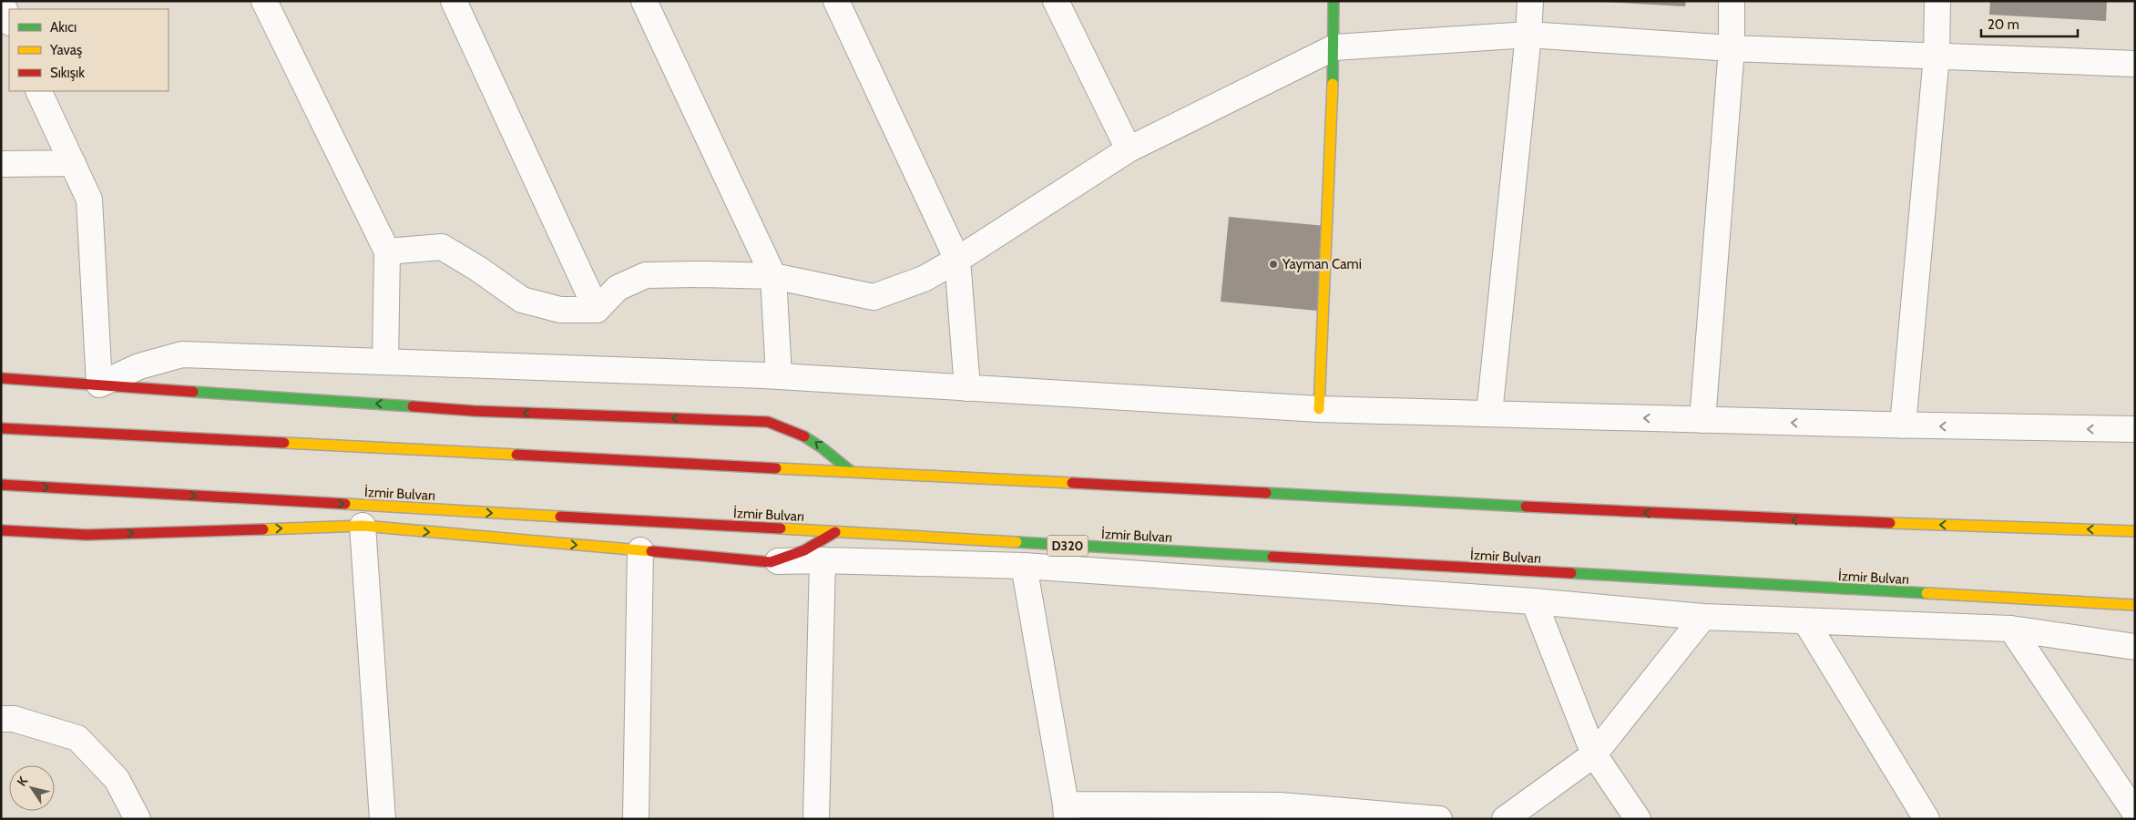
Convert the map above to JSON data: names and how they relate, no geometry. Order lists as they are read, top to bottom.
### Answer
{
  "streets": {
    "main road": ["İzmir Bulvarı", "D320"]
  },
  "places": ["Yayman Cami"],
  "legend": ["Akıcı", "Yavaş", "Sıkışık"],
  "scale_bar": "20 m",
  "north": "top left"
}
